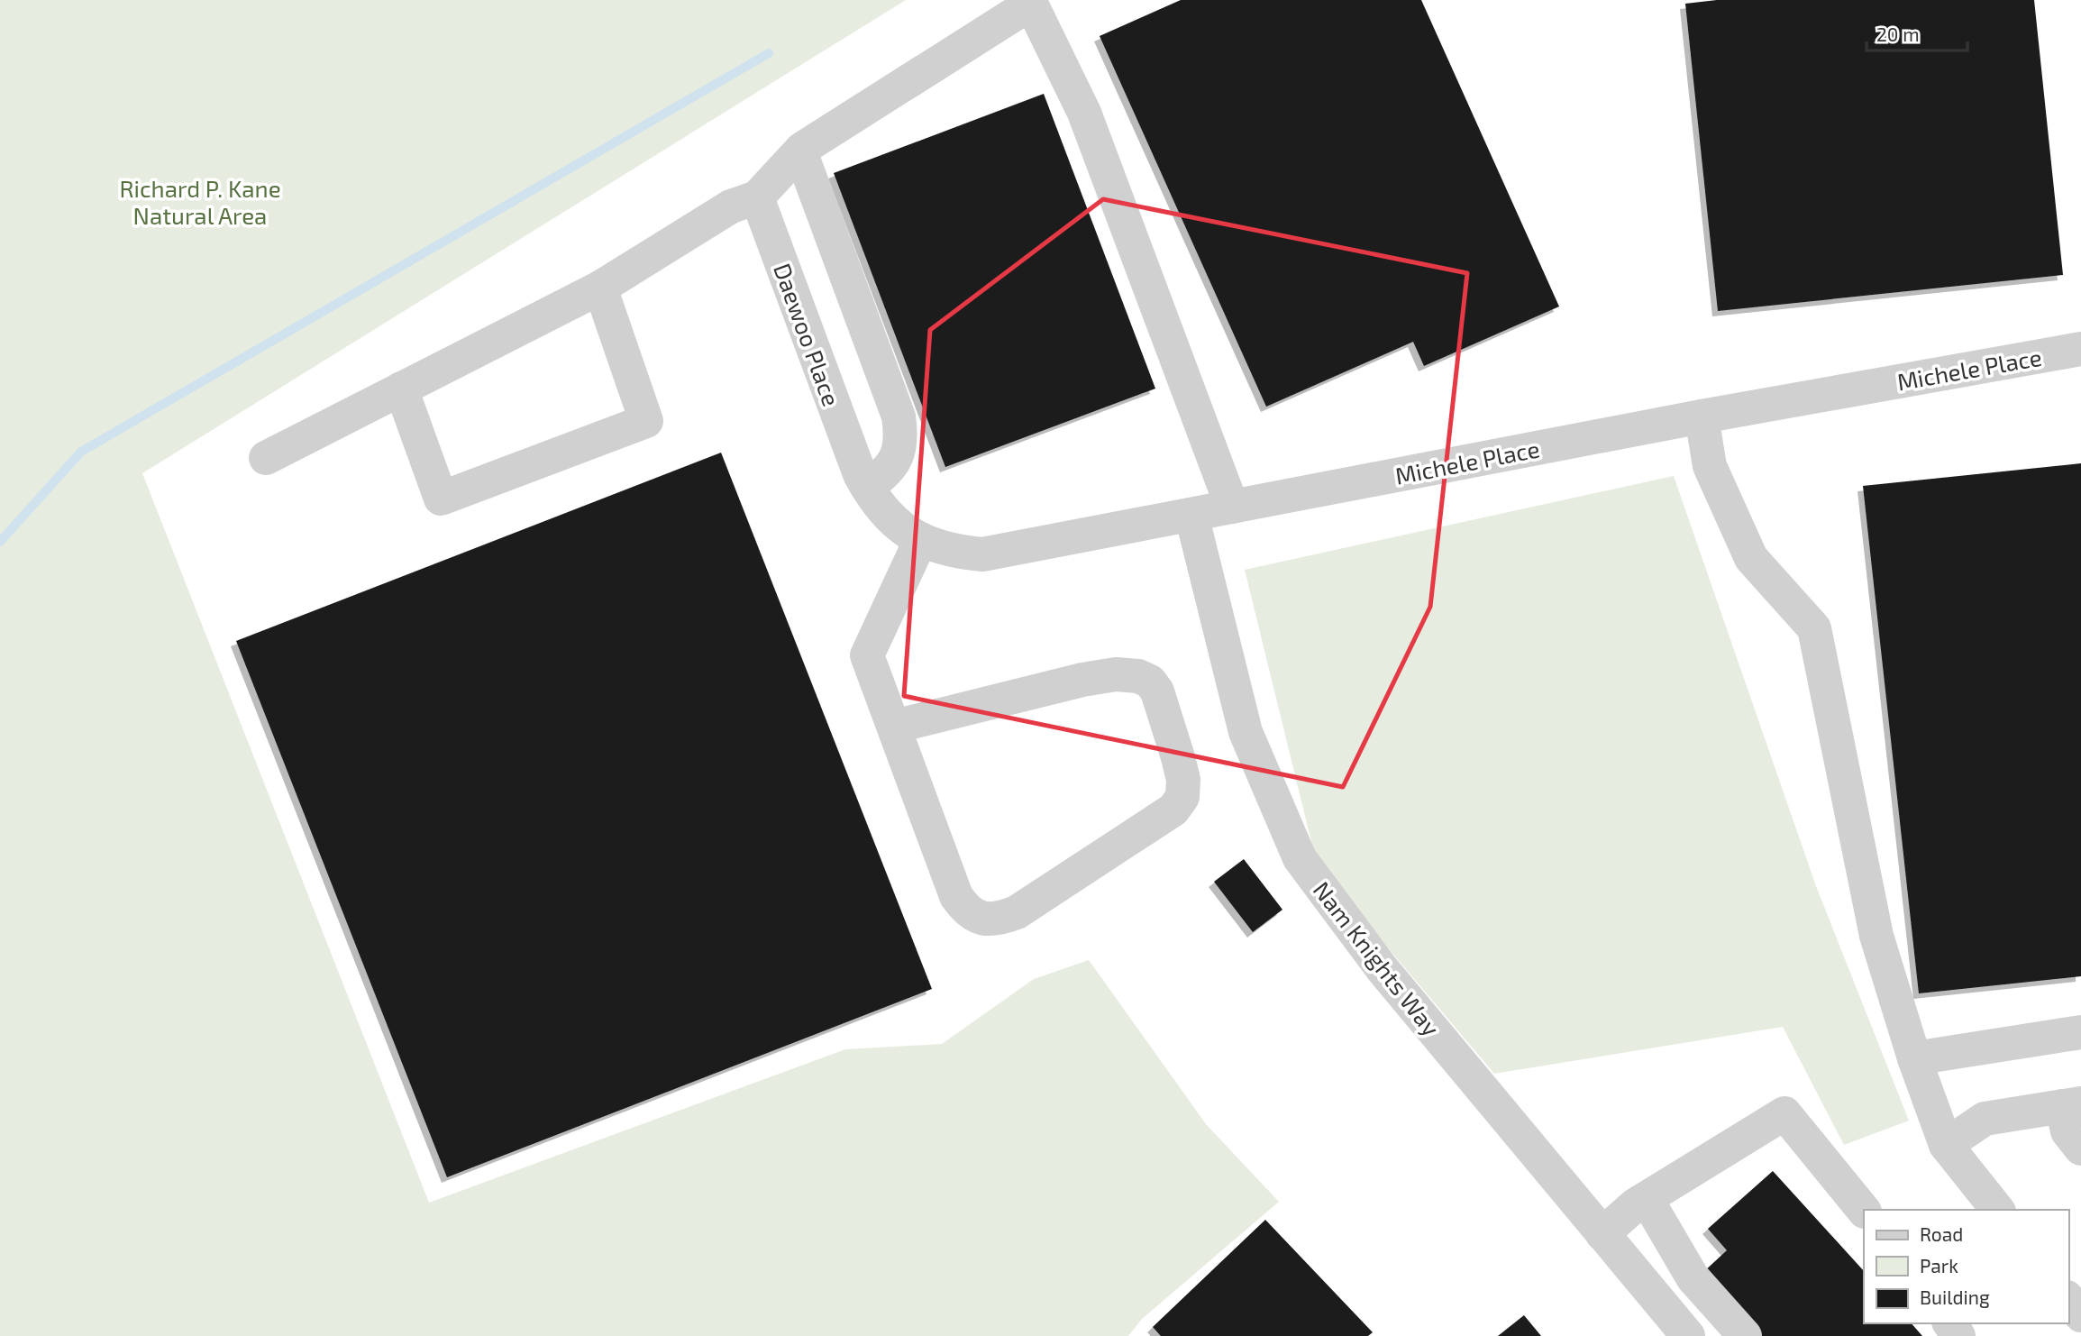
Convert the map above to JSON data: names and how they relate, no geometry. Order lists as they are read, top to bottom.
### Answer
{
  "streets": {
    "street": ["Daewoo Place", "Michele Place", "Nam Knights Way"]
  },
  "crossings": [
    ["Daewoo Place", "Michele Place"],
    ["Michele Place", "Nam Knights Way"]
  ],
  "parks": ["Richard P. Kane Natural Area"],
  "legend": ["Road", "Park", "Building"],
  "scale_bar": "20 m"
}
